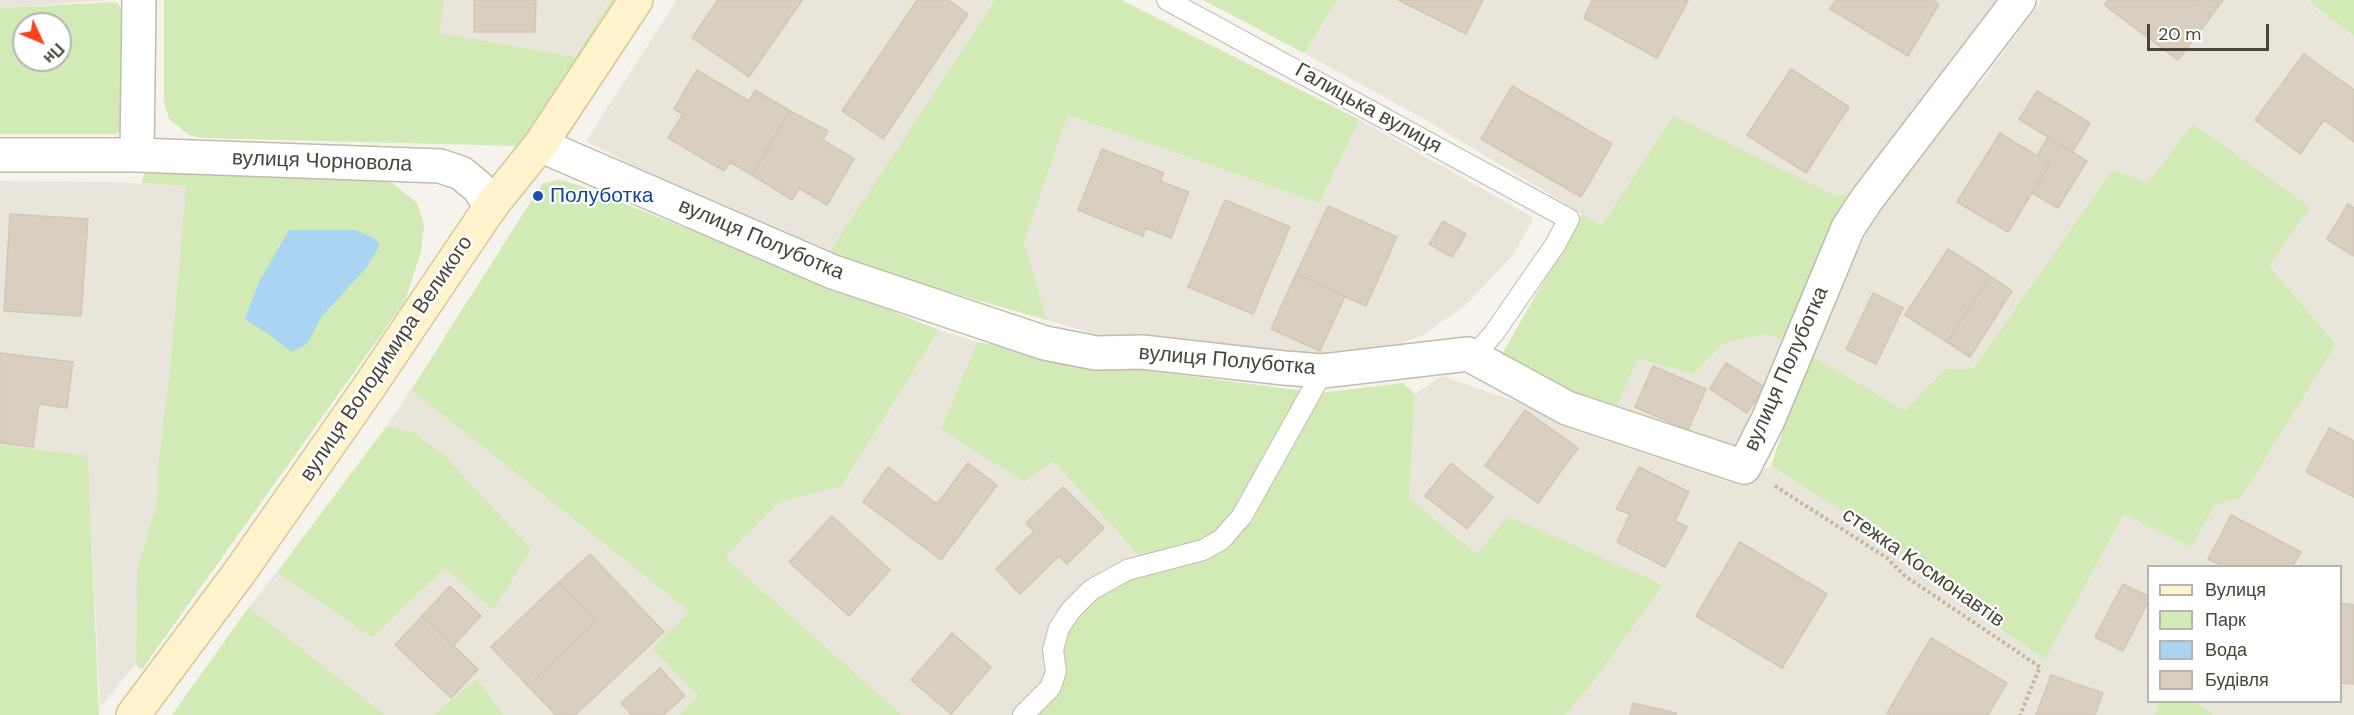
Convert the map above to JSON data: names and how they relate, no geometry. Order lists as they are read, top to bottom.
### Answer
{
  "streets": {
    "main road": ["вулиця Володимира Великого"],
    "street": ["вулиця Чорновола", "вулиця Полуботка"],
    "lane": ["Галицька вулиця"],
    "path": ["стежка Космонавтів"]
  },
  "crossings": [
    ["Галицька вулиця", "вулиця Полуботка"],
    ["вулиця Чорновола", "вулиця Володимира Великого"],
    ["вулиця Полуботка", "вулиця Володимира Великого"],
    ["вулиця Полуботка", "стежка Космонавтів"]
  ],
  "places": ["Полуботка"],
  "legend": [
    "Вулиця",
    "Парк",
    "Вода",
    "Будівля"
  ],
  "scale_bar": "20 m",
  "north": "bottom right"
}
